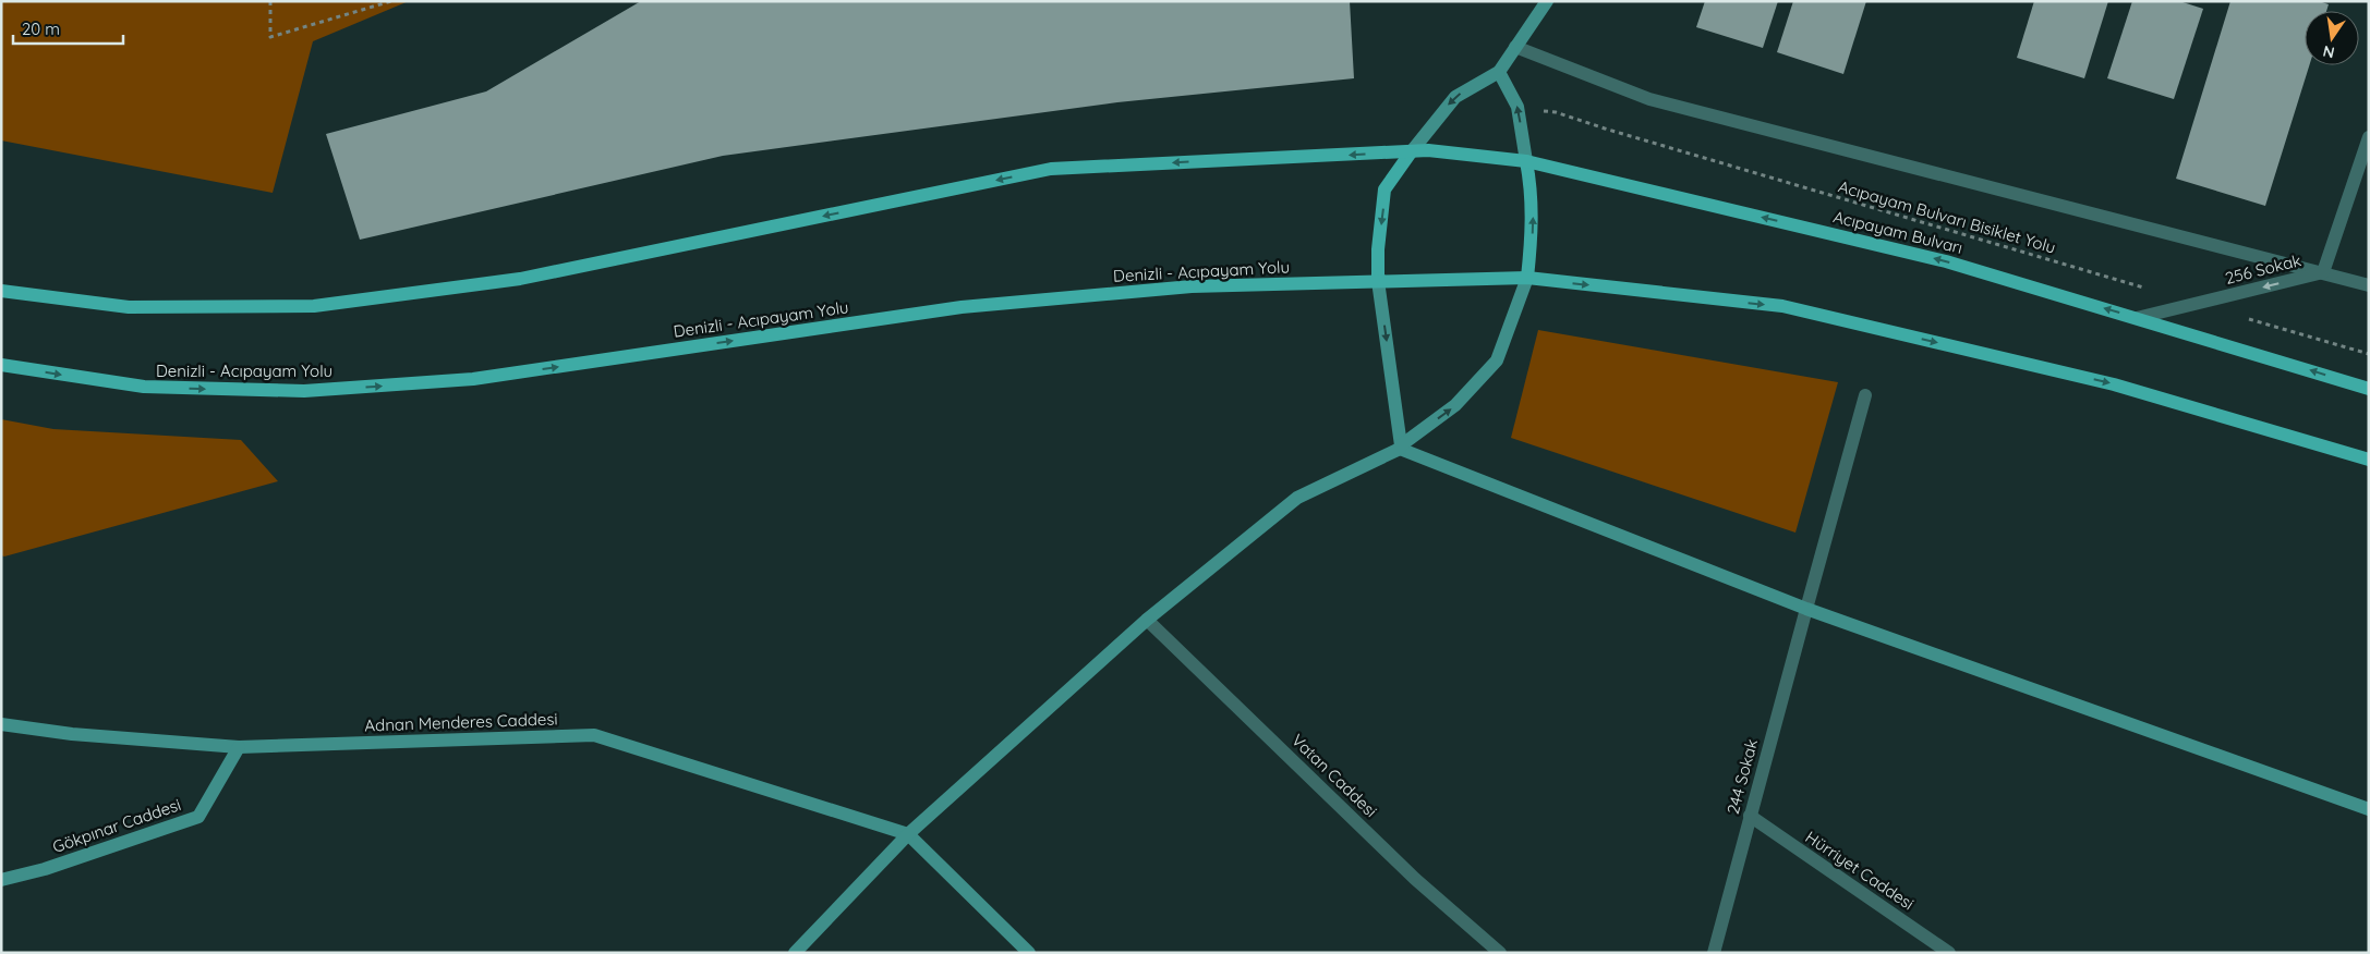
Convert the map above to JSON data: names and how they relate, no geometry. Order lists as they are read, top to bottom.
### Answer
{
  "streets": {
    "main road": ["Acıpayam Bulvarı", "Denizli - Acıpayam Yolu"],
    "street": [
      "256 Sokak",
      "Adnan Menderes Caddesi",
      "Vatan Caddesi",
      "244 Sokak",
      "Gökpınar Caddesi",
      "Hürriyet Caddesi"
    ],
    "path": ["Acıpayam Bulvarı Bisiklet Yolu"]
  },
  "crossings": [
    ["Acıpayam Bulvarı", "256 Sokak"],
    ["Adnan Menderes Caddesi", "Gökpınar Caddesi"],
    ["244 Sokak", "Hürriyet Caddesi"]
  ],
  "one_way": ["256 Sokak"],
  "scale_bar": "20 m",
  "north": "bottom"
}
